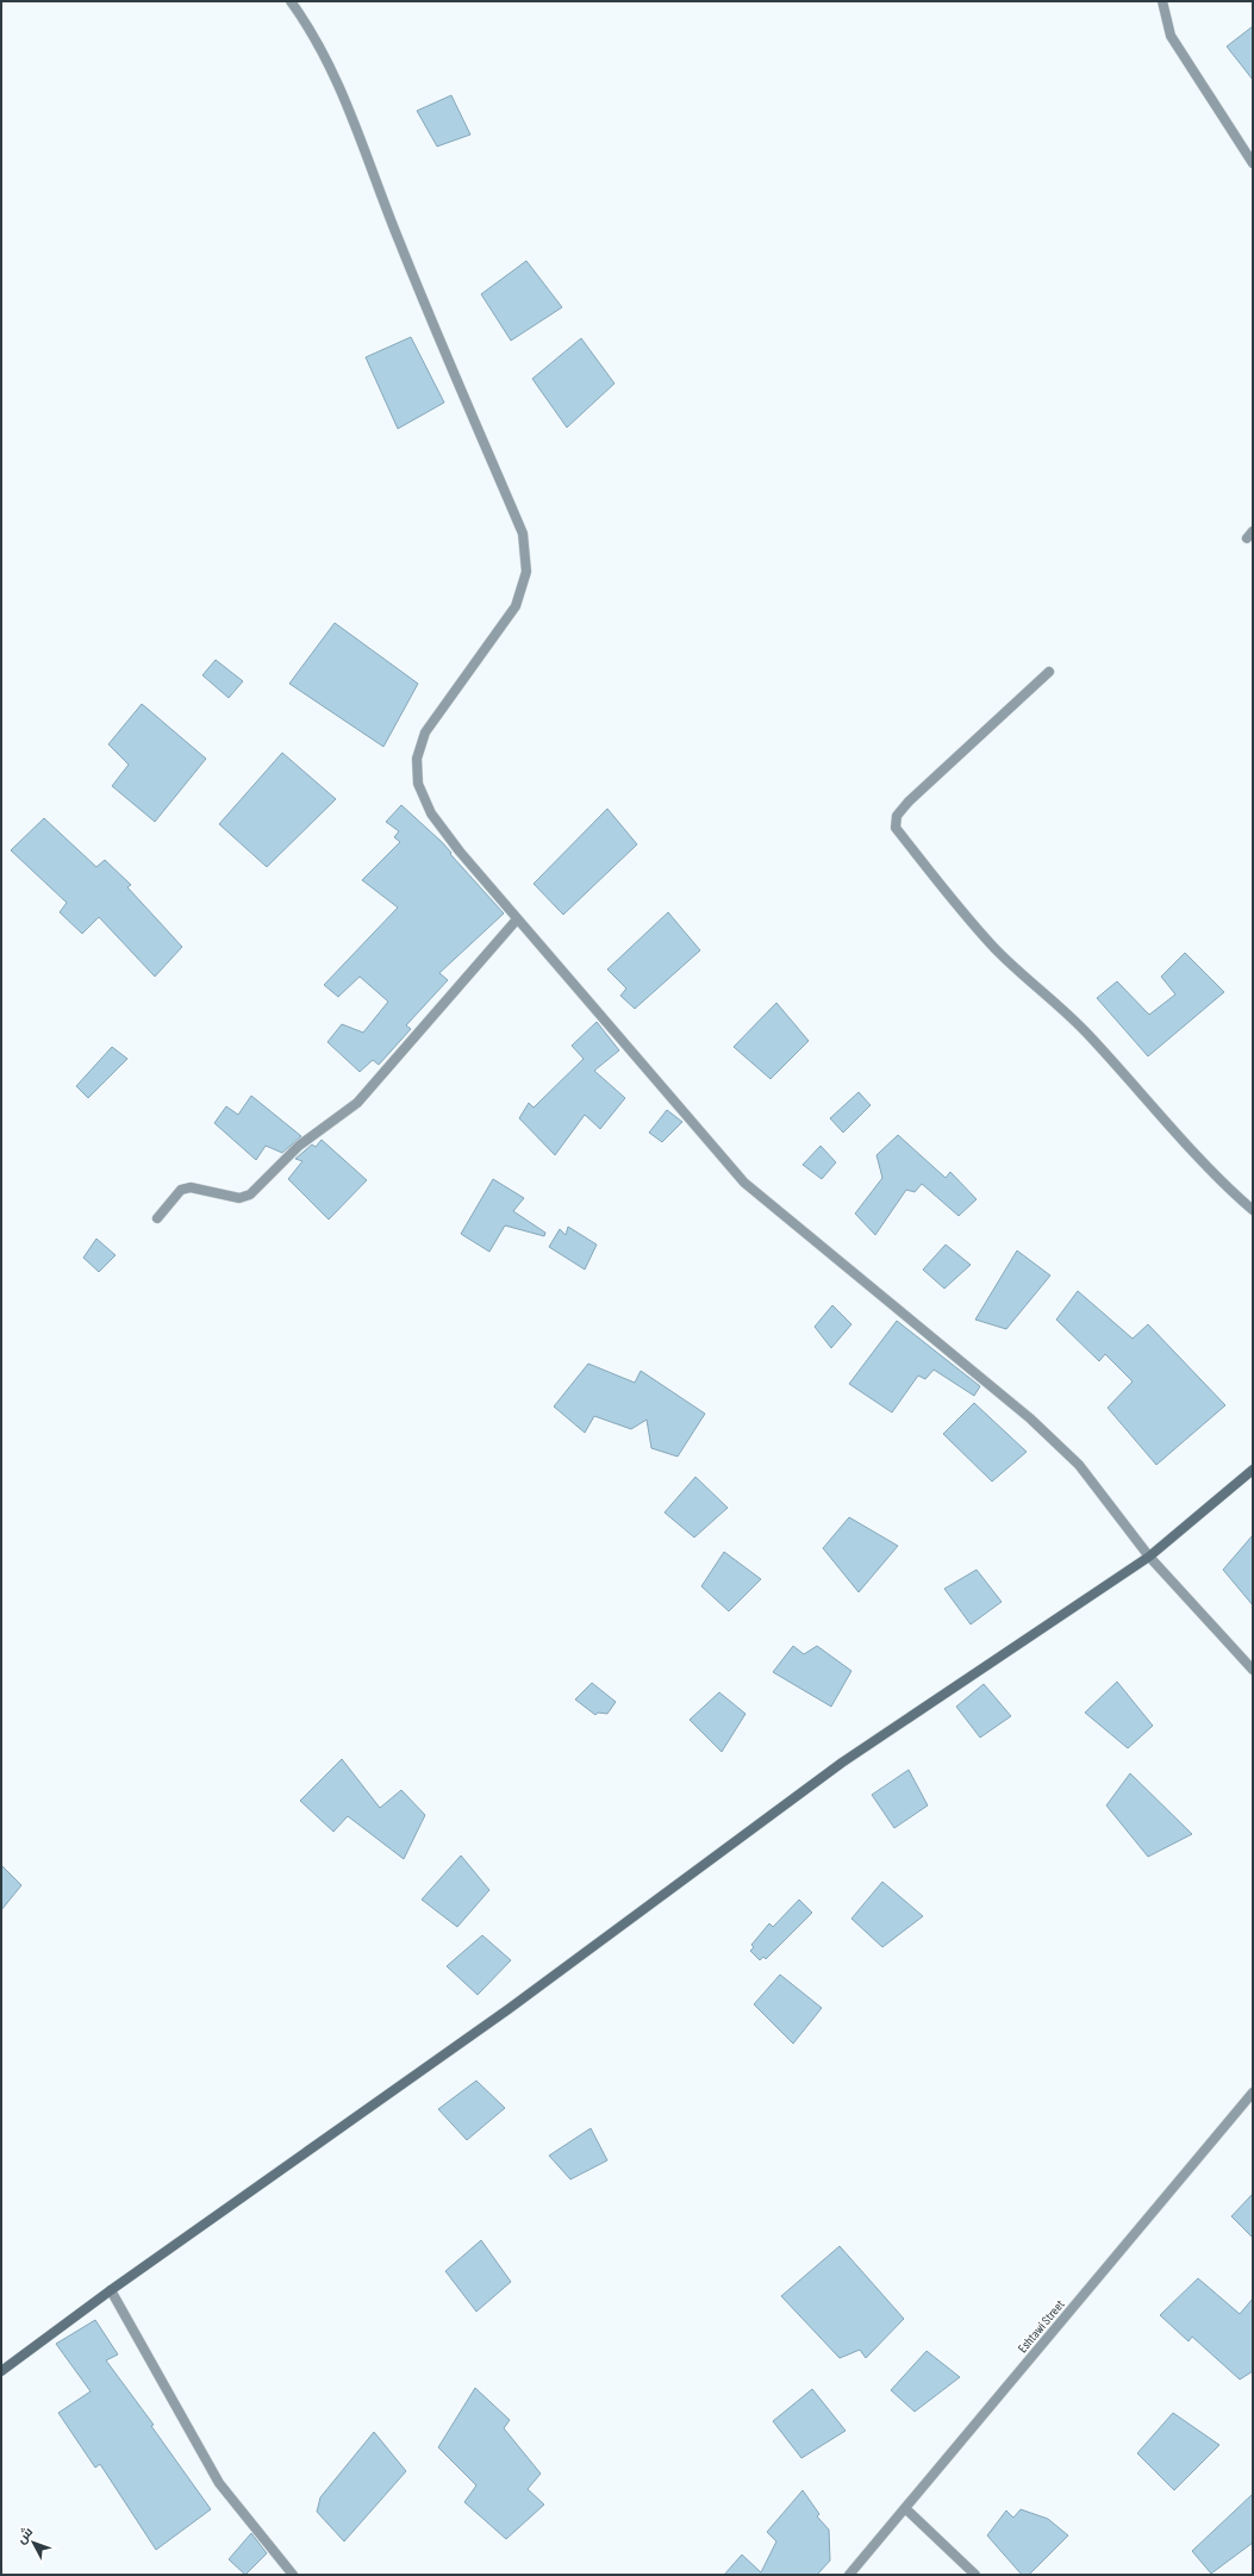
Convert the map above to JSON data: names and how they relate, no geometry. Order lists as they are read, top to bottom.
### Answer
{
  "streets": {
    "street": ["Eshtawi Street"]
  },
  "north": "top left"
}
